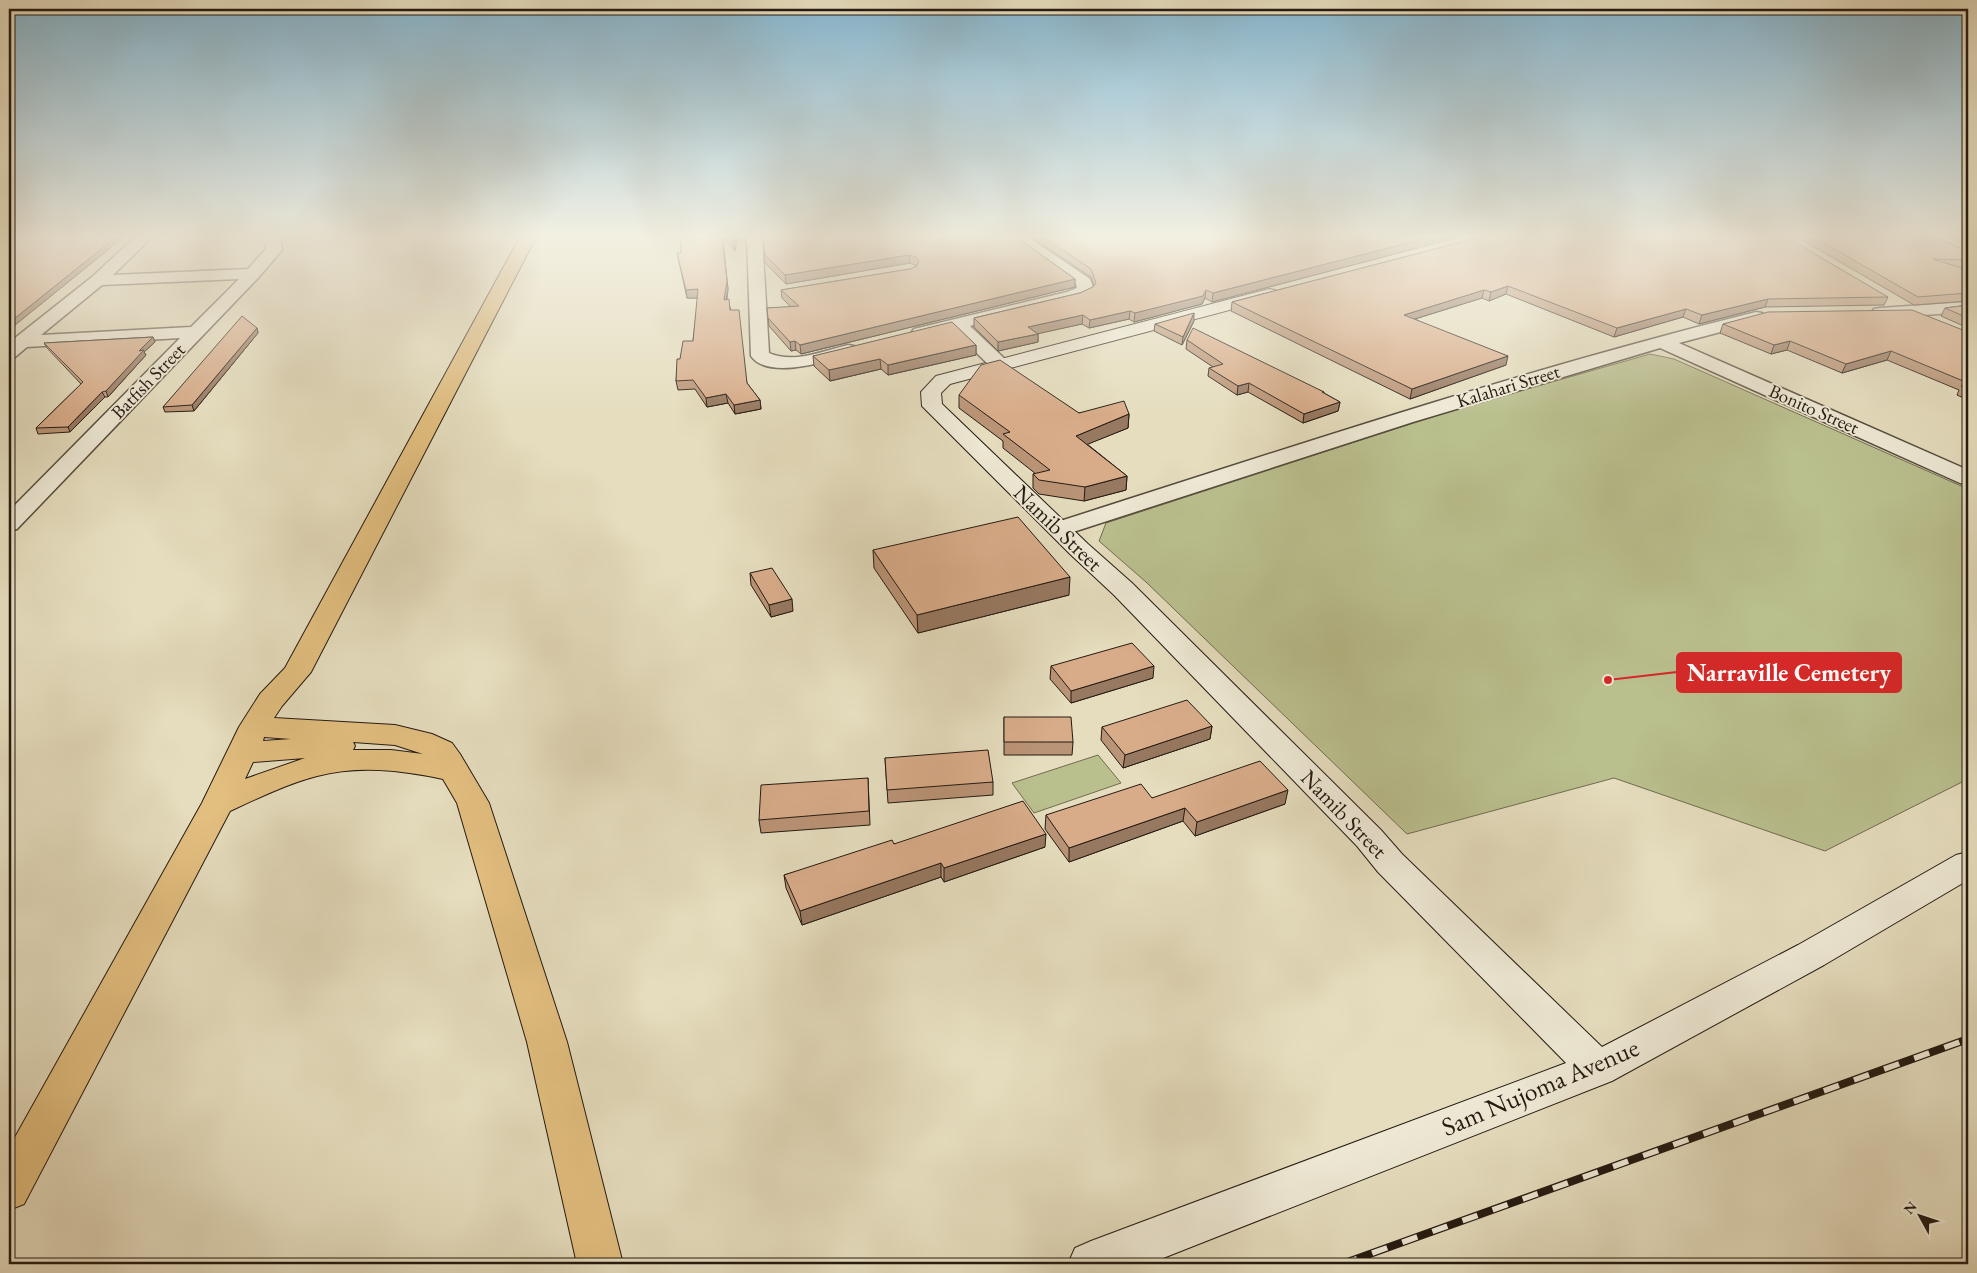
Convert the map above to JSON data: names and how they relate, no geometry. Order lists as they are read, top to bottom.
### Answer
{
  "streets": {
    "street": [
      "Batfish Street",
      "Kalahari Street",
      "Bonito Street",
      "Namib Street",
      "Sam Nujoma Avenue"
    ]
  },
  "crossings": [
    ["Kalahari Street", "Bonito Street"],
    ["Kalahari Street", "Namib Street"],
    ["Namib Street", "Sam Nujoma Avenue"]
  ],
  "places": ["Narraville Cemetery"],
  "north": "top left"
}
